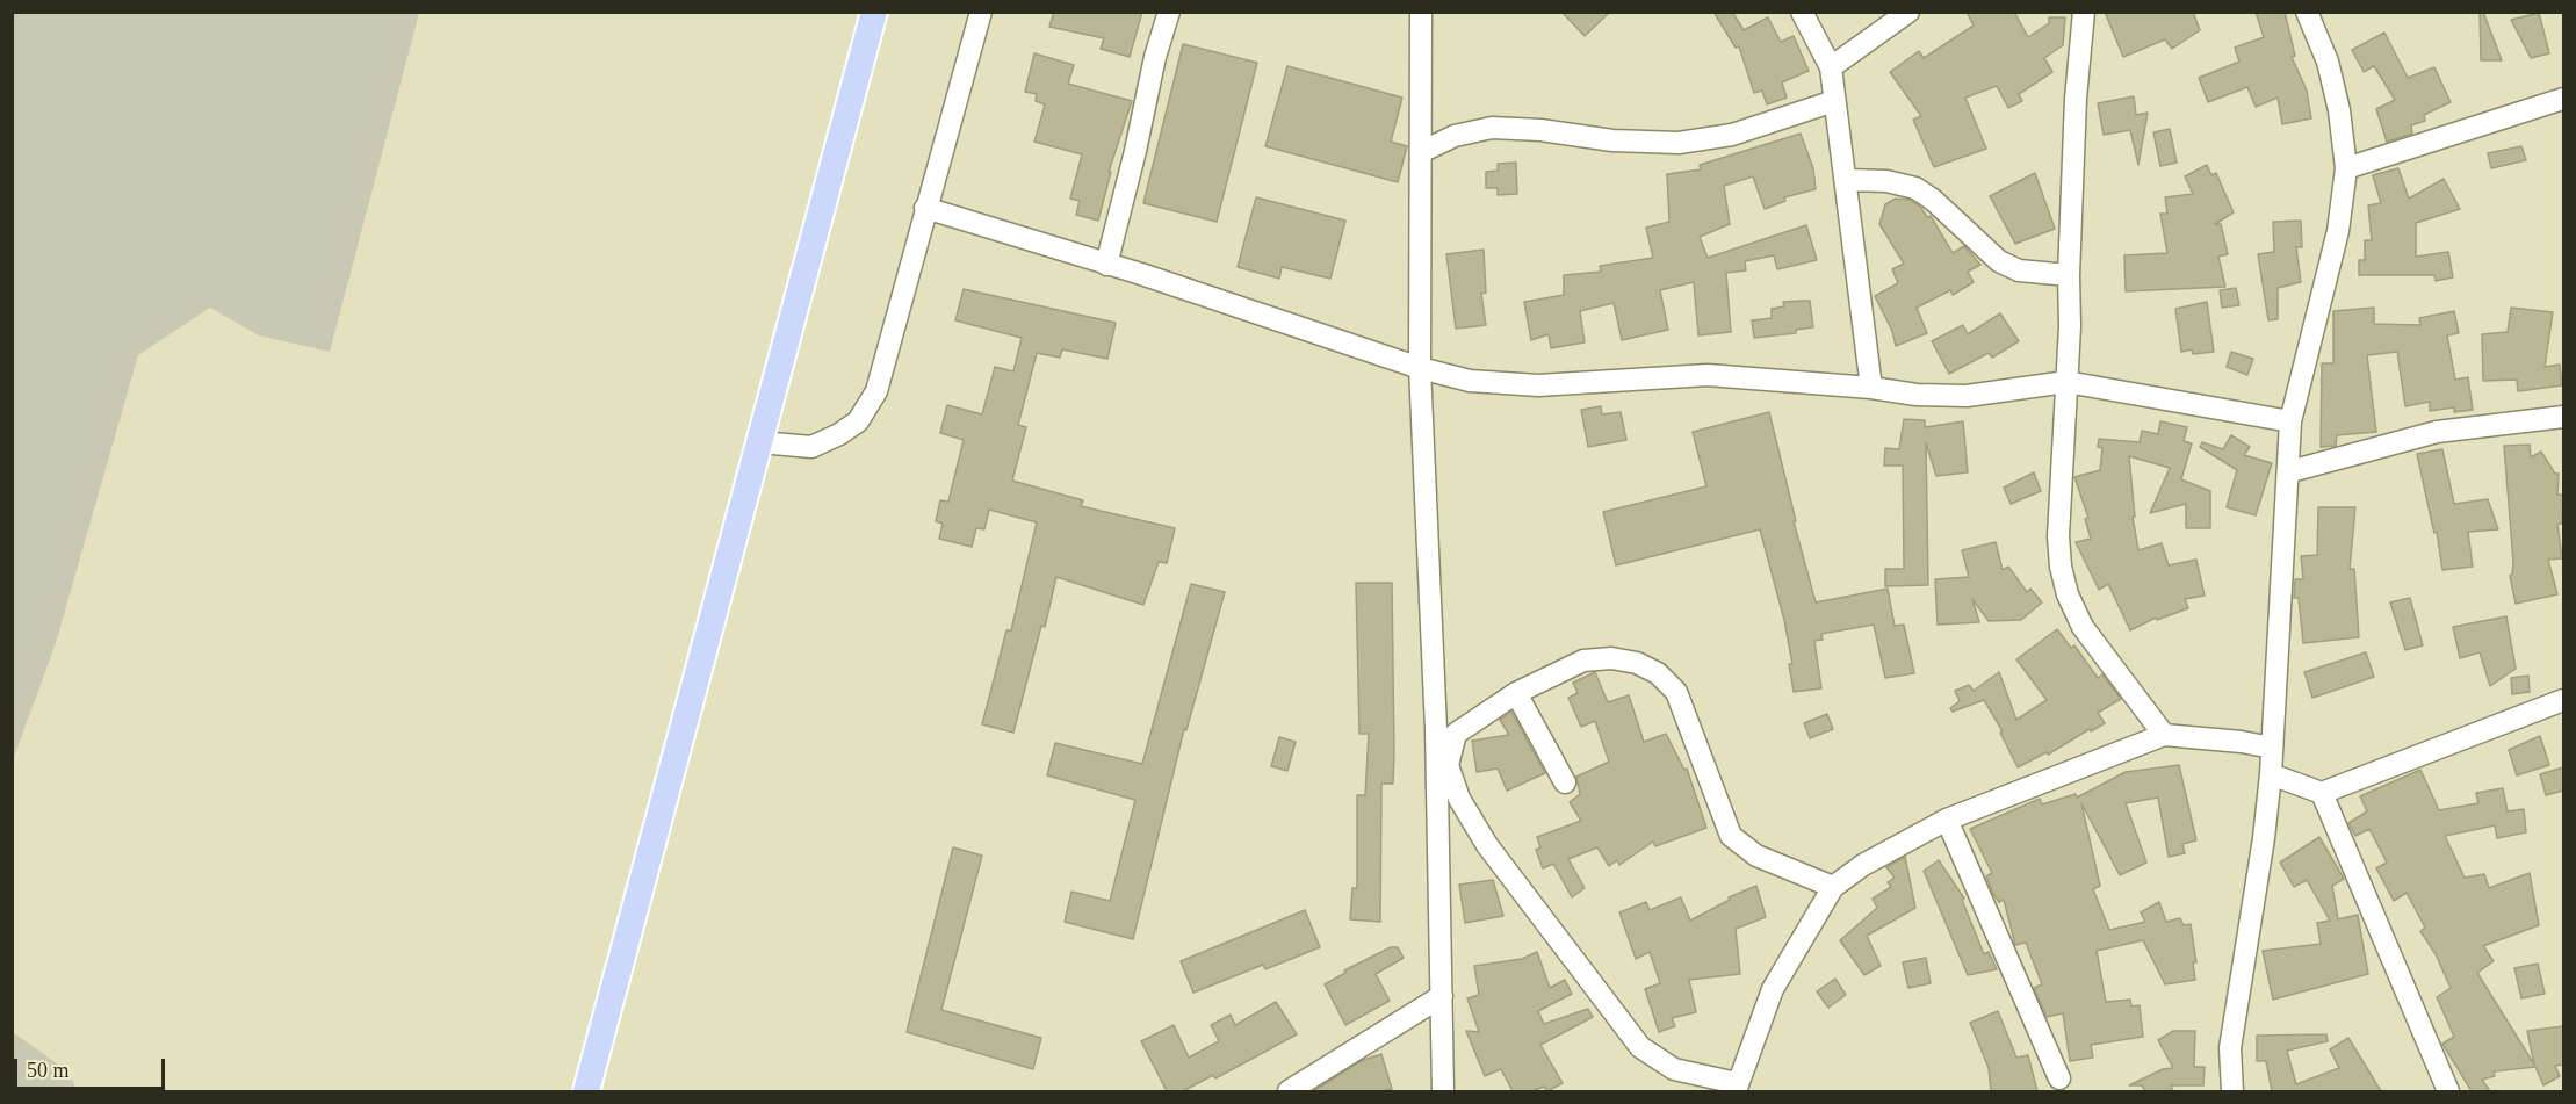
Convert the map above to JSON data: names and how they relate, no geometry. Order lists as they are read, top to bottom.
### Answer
{
  "scale_bar": "50 m"
}
